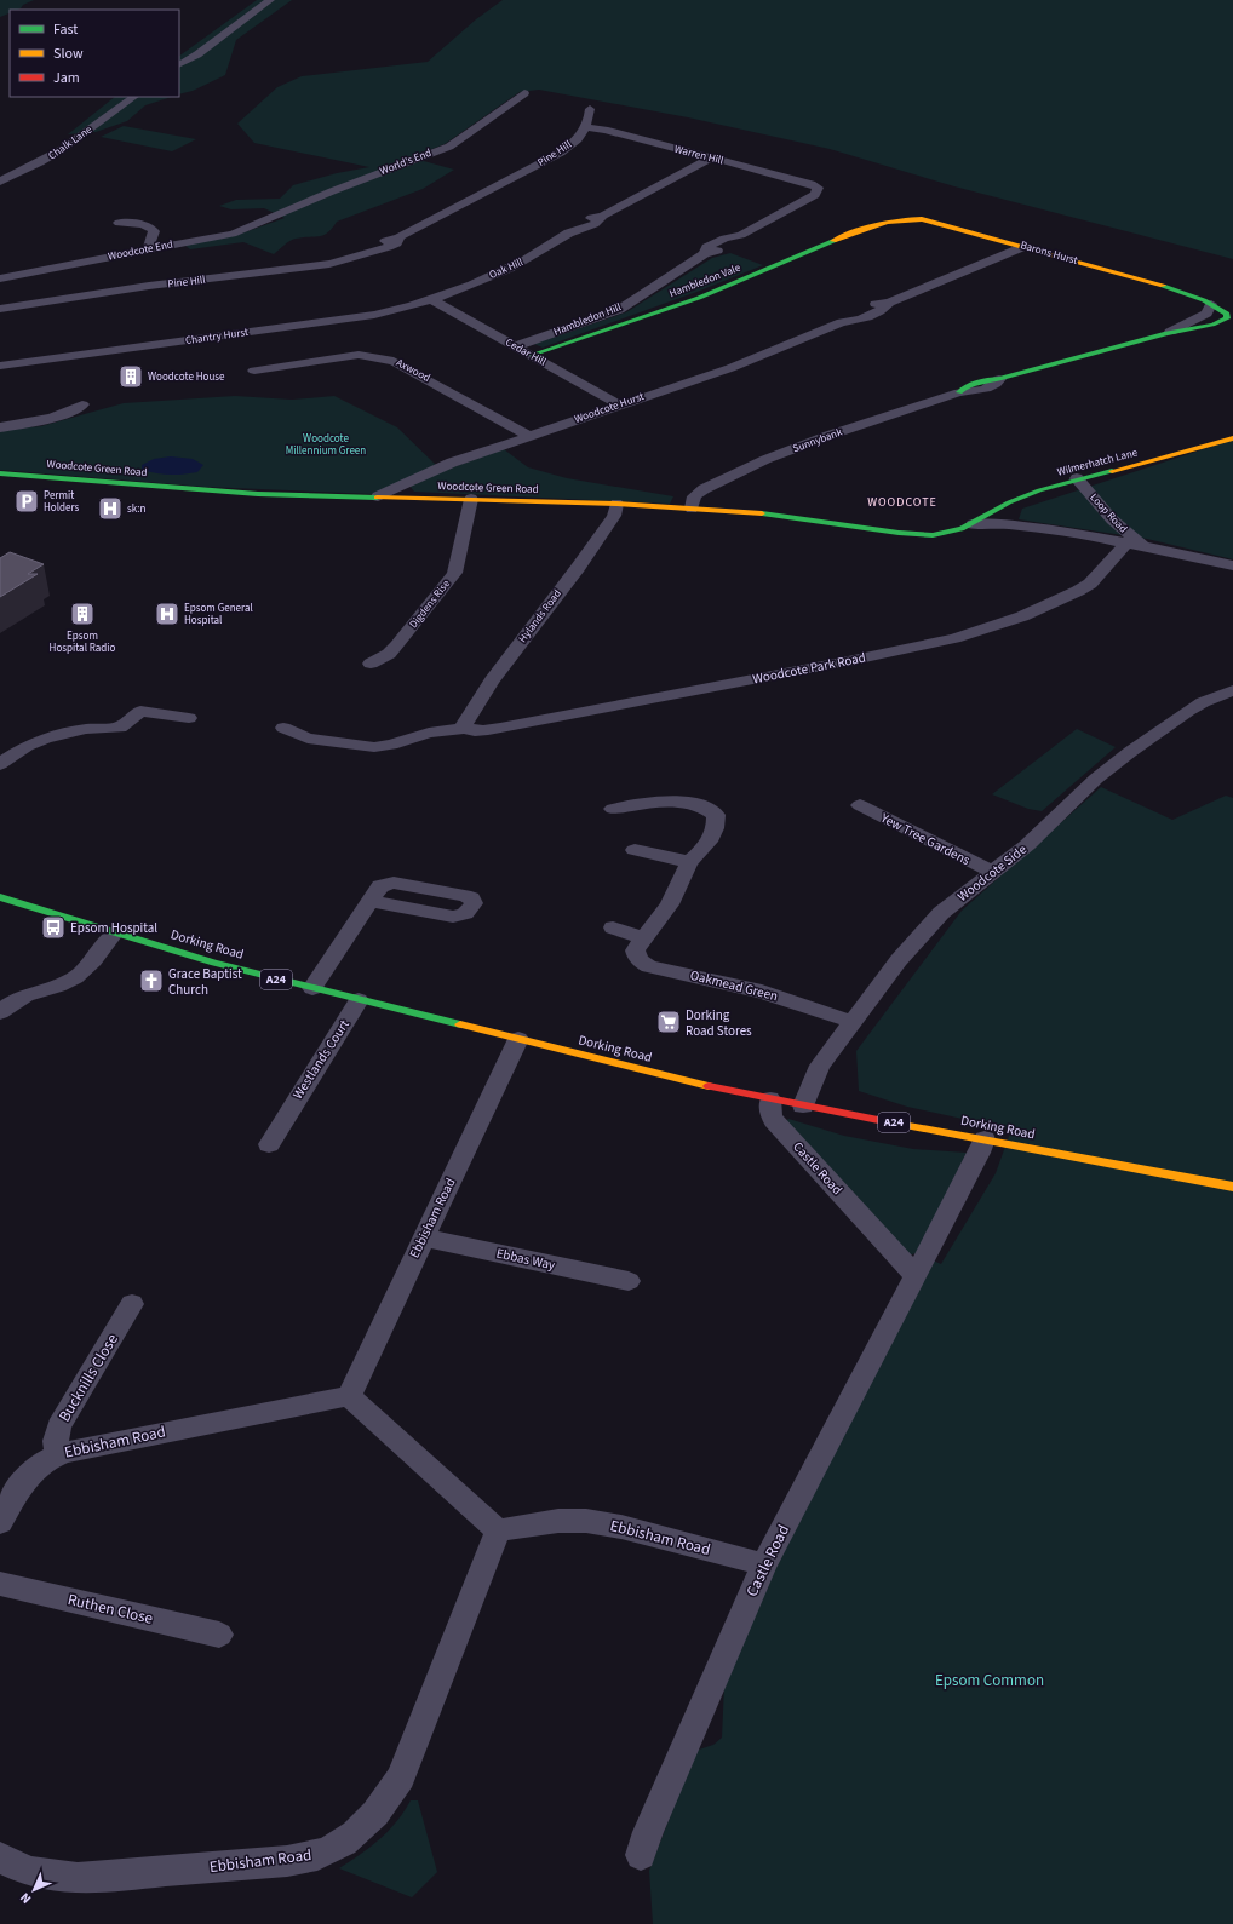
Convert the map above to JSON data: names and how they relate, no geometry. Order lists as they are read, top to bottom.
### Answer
{
  "streets": {
    "main road": [
      "Barons Hurst",
      "Hambledon Vale",
      "Sunnybank",
      "Wilmerhatch Lane",
      "Woodcote Green Road",
      "Dorking Road",
      "A24"
    ],
    "street": [
      "Chalk Lane",
      "Pine Hill",
      "Warren Hill",
      "World's End",
      "Woodcote End",
      "Oak Hill",
      "Hambledon Hill",
      "Chantry Hurst",
      "Cedar Hill",
      "Axwood",
      "Woodcote Hurst",
      "Loop Road",
      "Digdens Rise",
      "Hylands Road",
      "Woodcote Park Road",
      "Yew Tree Gardens",
      "Woodcote Side",
      "Oakmead Green",
      "Westlands Court",
      "Castle Road",
      "Ebbisham Road",
      "Ebbas Way",
      "Bucknills Close",
      "Ruthen Close"
    ]
  },
  "crossings": [
    ["Pine Hill", "Warren Hill"],
    ["Warren Hill", "Oak Hill"],
    ["Warren Hill", "Hambledon Hill"],
    ["World's End", "Woodcote End"],
    ["Barons Hurst", "Hambledon Vale"],
    ["Barons Hurst", "Woodcote Hurst"],
    ["Barons Hurst", "Sunnybank"],
    ["Oak Hill", "Chantry Hurst"],
    ["Oak Hill", "Cedar Hill"],
    ["Hambledon Vale", "Cedar Hill"],
    ["Hambledon Hill", "Cedar Hill"],
    ["Chantry Hurst", "Cedar Hill"],
    ["Cedar Hill", "Woodcote Hurst"],
    ["Axwood", "Woodcote Hurst"],
    ["Woodcote Hurst", "Woodcote Green Road"],
    ["Sunnybank", "Woodcote Green Road"],
    ["Wilmerhatch Lane", "Woodcote Green Road"],
    ["Wilmerhatch Lane", "Loop Road"],
    ["Woodcote Green Road", "Digdens Rise"],
    ["Woodcote Green Road", "Hylands Road"],
    ["Loop Road", "Woodcote Park Road"],
    ["Hylands Road", "Woodcote Park Road"],
    ["Yew Tree Gardens", "Woodcote Side"],
    ["Woodcote Side", "Dorking Road"],
    ["Woodcote Side", "Oakmead Green"],
    ["Dorking Road", "Westlands Court"],
    ["Dorking Road", "Castle Road"],
    ["Dorking Road", "Ebbisham Road"],
    ["Castle Road", "Ebbisham Road"],
    ["Ebbisham Road", "Ebbas Way"],
    ["Ebbisham Road", "Bucknills Close"]
  ],
  "districts": ["WOODCOTE"],
  "parks": ["Woodcote Millennium Green", "Epsom Common"],
  "places": {
    "building": ["Woodcote House", "Epsom Hospital Radio"],
    "parking": ["Permit Holders"],
    "hospital": ["sk:n", "Epsom General Hospital"],
    "bus stop": ["Epsom Hospital"],
    "church": ["Grace Baptist Church"],
    "supermarket": ["Dorking Road Stores"]
  },
  "legend": ["Fast", "Slow", "Jam"],
  "north": "bottom left"
}
